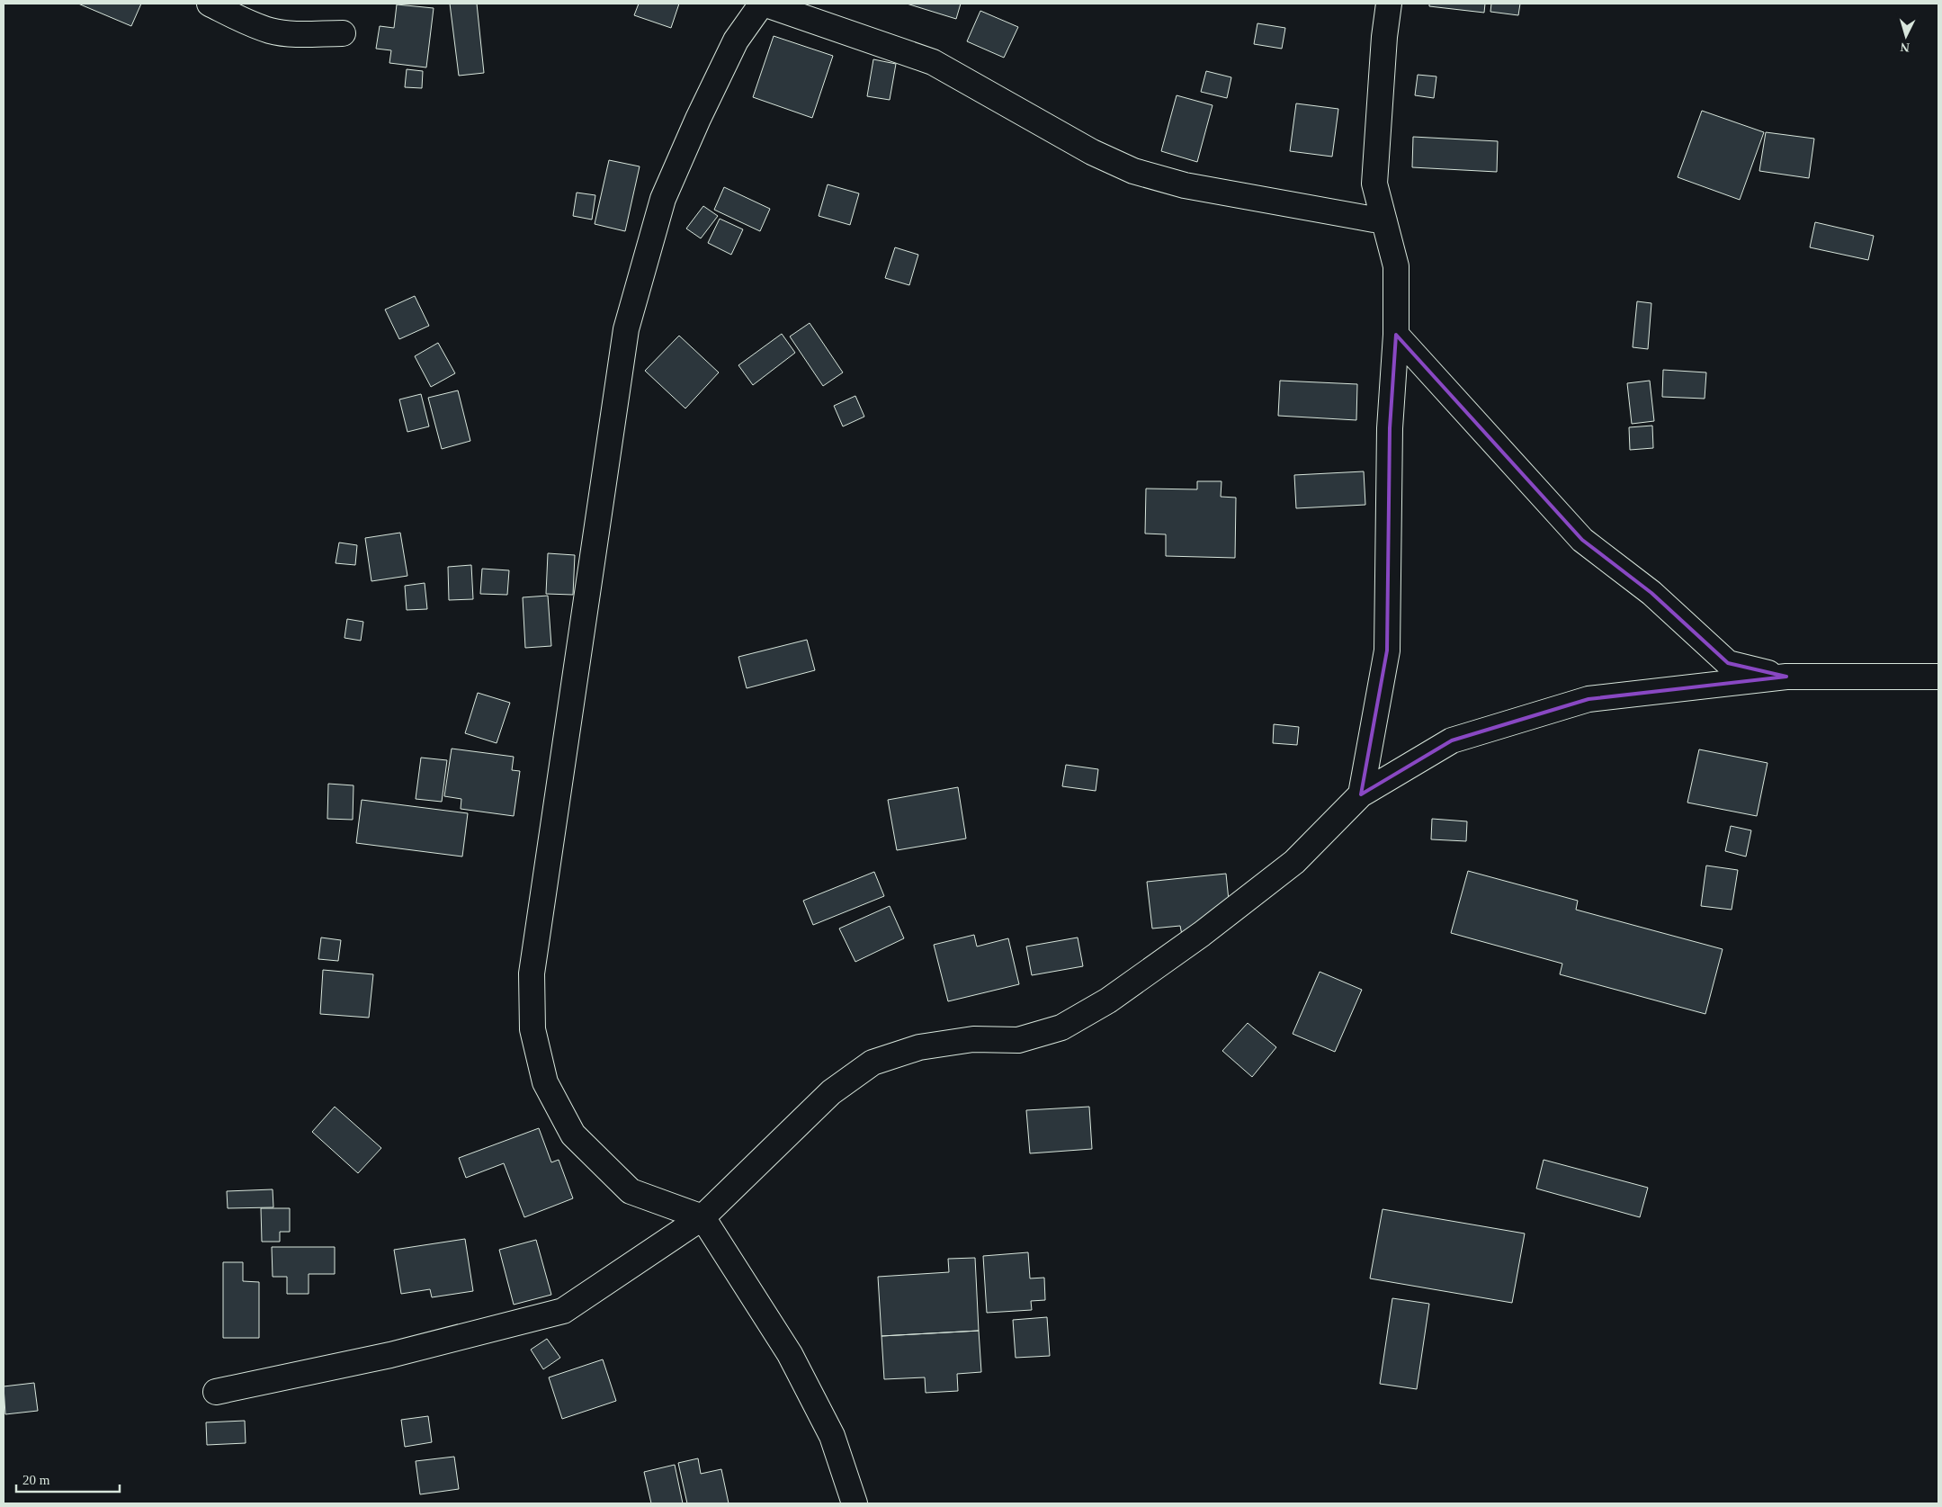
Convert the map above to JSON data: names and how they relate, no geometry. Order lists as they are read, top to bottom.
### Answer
{
  "scale_bar": "20 m",
  "north": "bottom"
}
